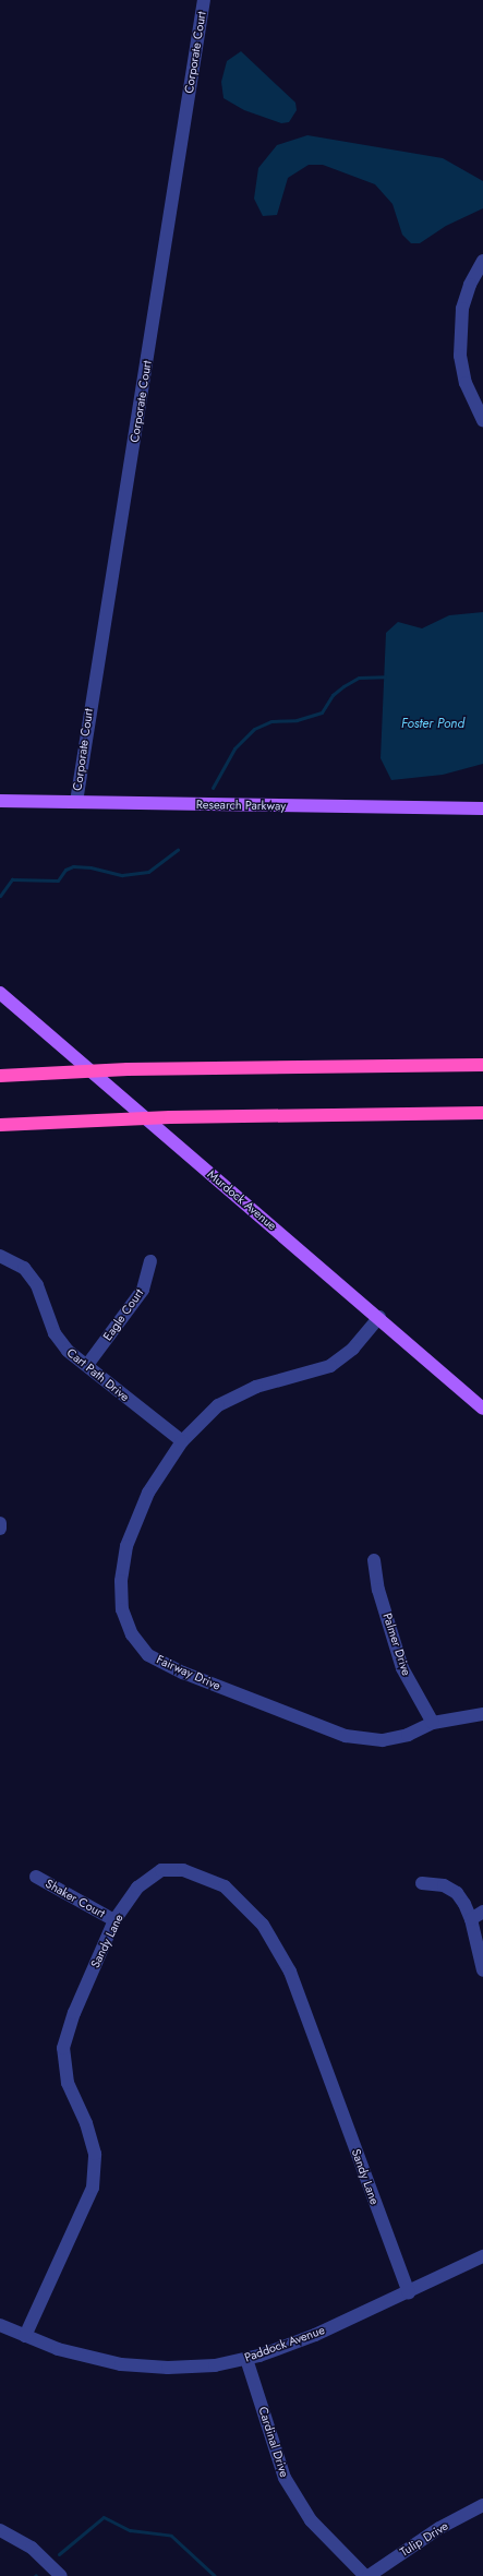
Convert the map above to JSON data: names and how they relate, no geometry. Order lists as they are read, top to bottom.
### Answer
{
  "streets": {
    "main road": ["Research Parkway", "Murdock Avenue"],
    "street": [
      "Corporate Court",
      "Eagle Court",
      "Cart Path Drive",
      "Palmer Drive",
      "Fairway Drive",
      "Shaker Court",
      "Sandy Lane",
      "Paddock Avenue",
      "Cardinal Drive",
      "Tulip Drive"
    ]
  },
  "crossings": [
    ["Corporate Court", "Research Parkway"],
    ["Murdock Avenue", "Fairway Drive"],
    ["Eagle Court", "Cart Path Drive"],
    ["Cart Path Drive", "Fairway Drive"],
    ["Palmer Drive", "Fairway Drive"],
    ["Shaker Court", "Sandy Lane"],
    ["Sandy Lane", "Paddock Avenue"],
    ["Paddock Avenue", "Cardinal Drive"],
    ["Cardinal Drive", "Tulip Drive"]
  ],
  "water": ["Foster Pond"]
}
